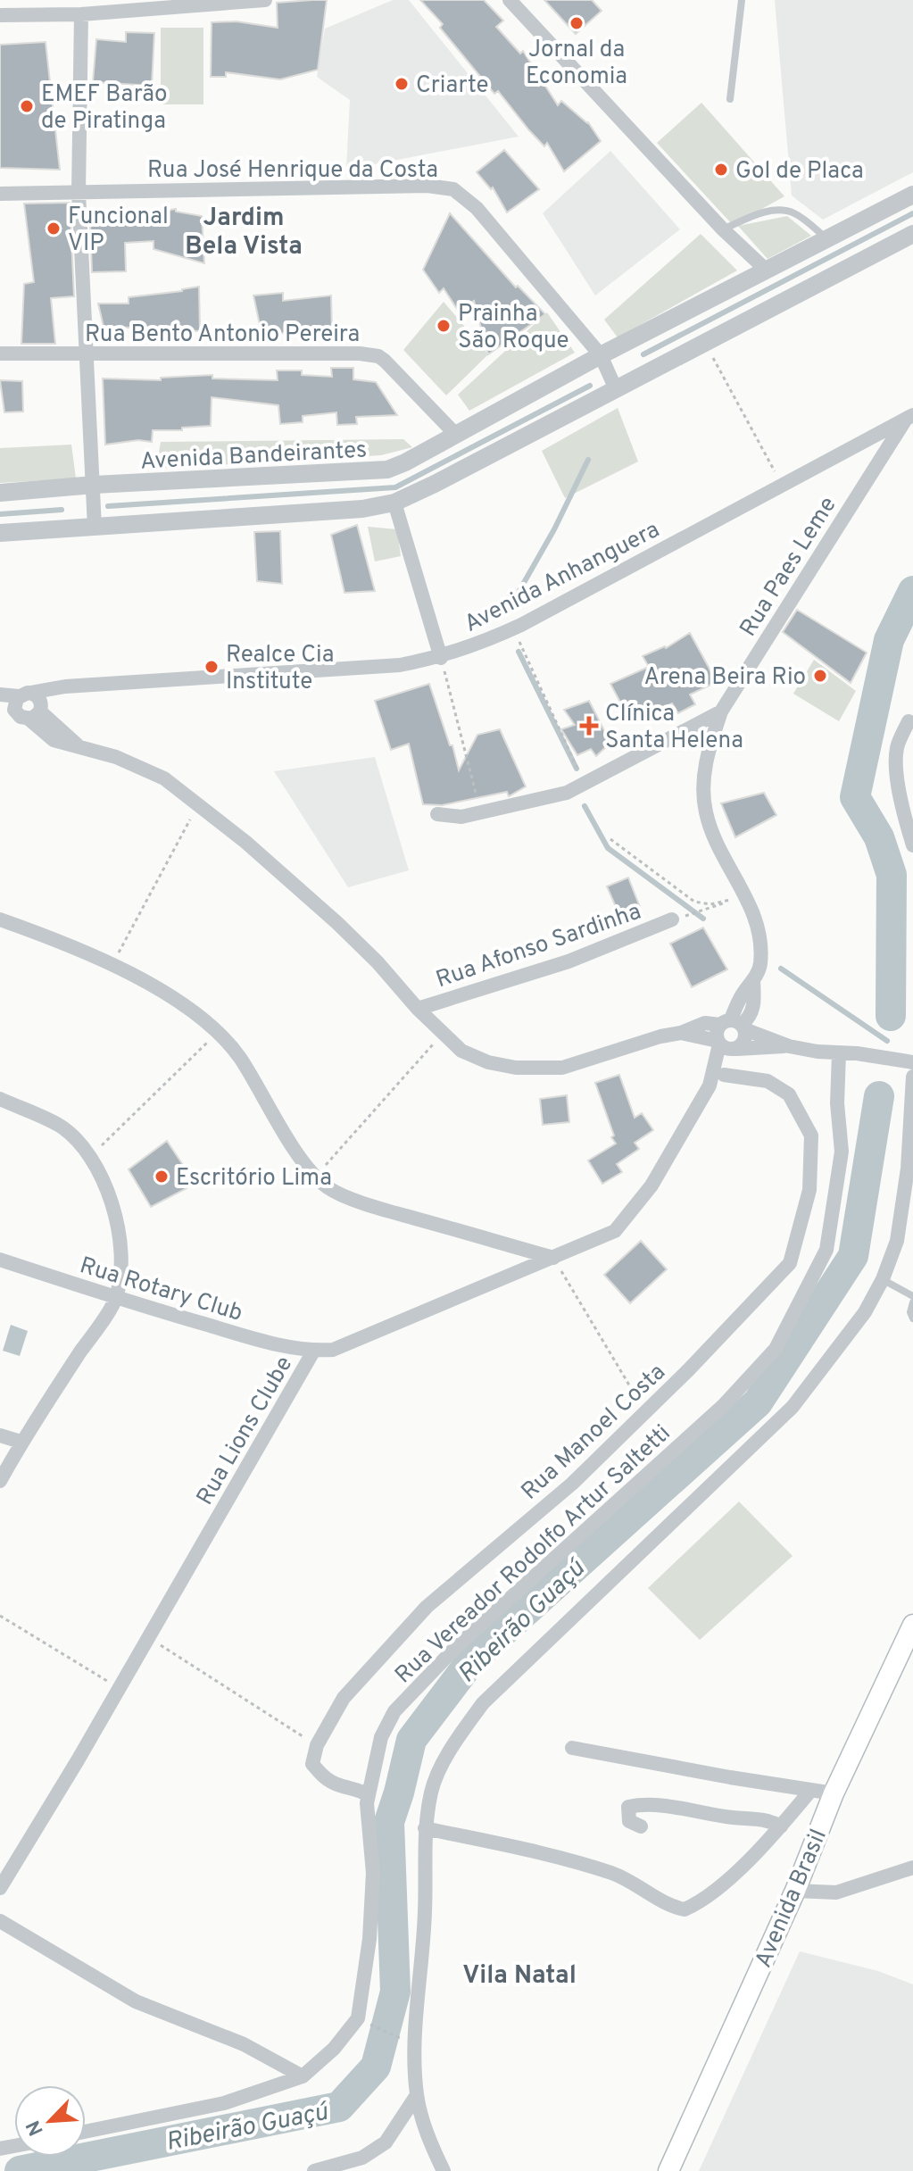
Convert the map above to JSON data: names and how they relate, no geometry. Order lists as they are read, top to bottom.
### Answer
{
  "streets": {
    "main road": ["Avenida Brasil"],
    "street": [
      "Rua José Henrique da Costa",
      "Rua Bento Antonio Pereira",
      "Avenida Bandeirantes",
      "Rua Paes Leme",
      "Avenida Anhanguera",
      "Rua Afonso Sardinha",
      "Rua Rotary Club",
      "Rua Lions Clube",
      "Rua Manoel Costa",
      "Rua Vereador Rodolfo Artur Saltetti"
    ]
  },
  "crossings": [
    ["Rua José Henrique da Costa", "Avenida Bandeirantes"],
    ["Rua Bento Antonio Pereira", "Avenida Bandeirantes"],
    ["Rua Paes Leme", "Avenida Anhanguera"],
    ["Rua Paes Leme", "Rua Lions Clube"],
    ["Rua Rotary Club", "Rua Lions Clube"],
    ["Rua Lions Clube", "Rua Manoel Costa"]
  ],
  "districts": ["Jardim Bela Vista", "Vila Natal"],
  "water": ["Ribeirão Guaçú"],
  "places": {
    "other": [
      "Jornal da Economia",
      "Criarte",
      "EMEF Barão de Piratinga",
      "Gol de Placa",
      "Funcional VIP",
      "Prainha São Roque",
      "Realce Cia Institute",
      "Arena Beira Rio",
      "Escritório Lima"
    ],
    "health": ["Clínica Santa Helena"]
  },
  "north": "bottom left"
}
